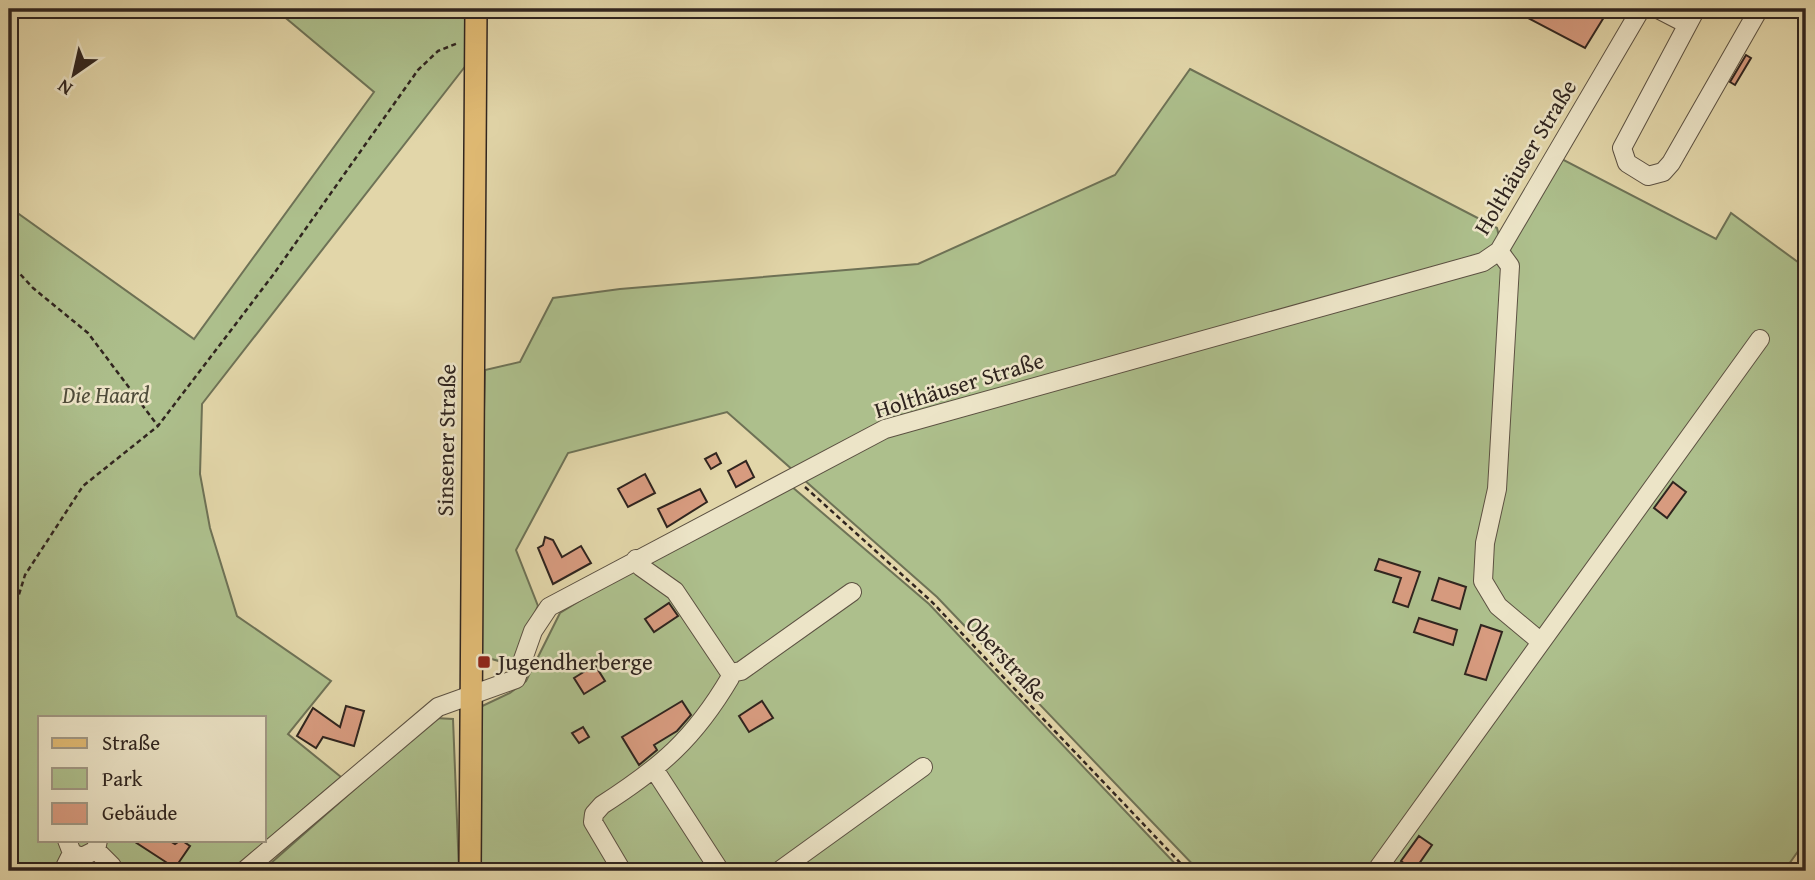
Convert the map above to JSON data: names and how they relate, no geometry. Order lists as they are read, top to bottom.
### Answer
{
  "streets": {
    "main road": ["Sinsener Straße"],
    "street": ["Holthäuser Straße"],
    "path": ["Oberstraße"]
  },
  "crossings": [
    ["Holthäuser Straße", "Sinsener Straße"],
    ["Holthäuser Straße", "Oberstraße"]
  ],
  "parks": ["Die Haard"],
  "places": {
    "transit": ["Jugendherberge"]
  },
  "legend": ["Straße", "Park", "Gebäude"],
  "north": "bottom left"
}
